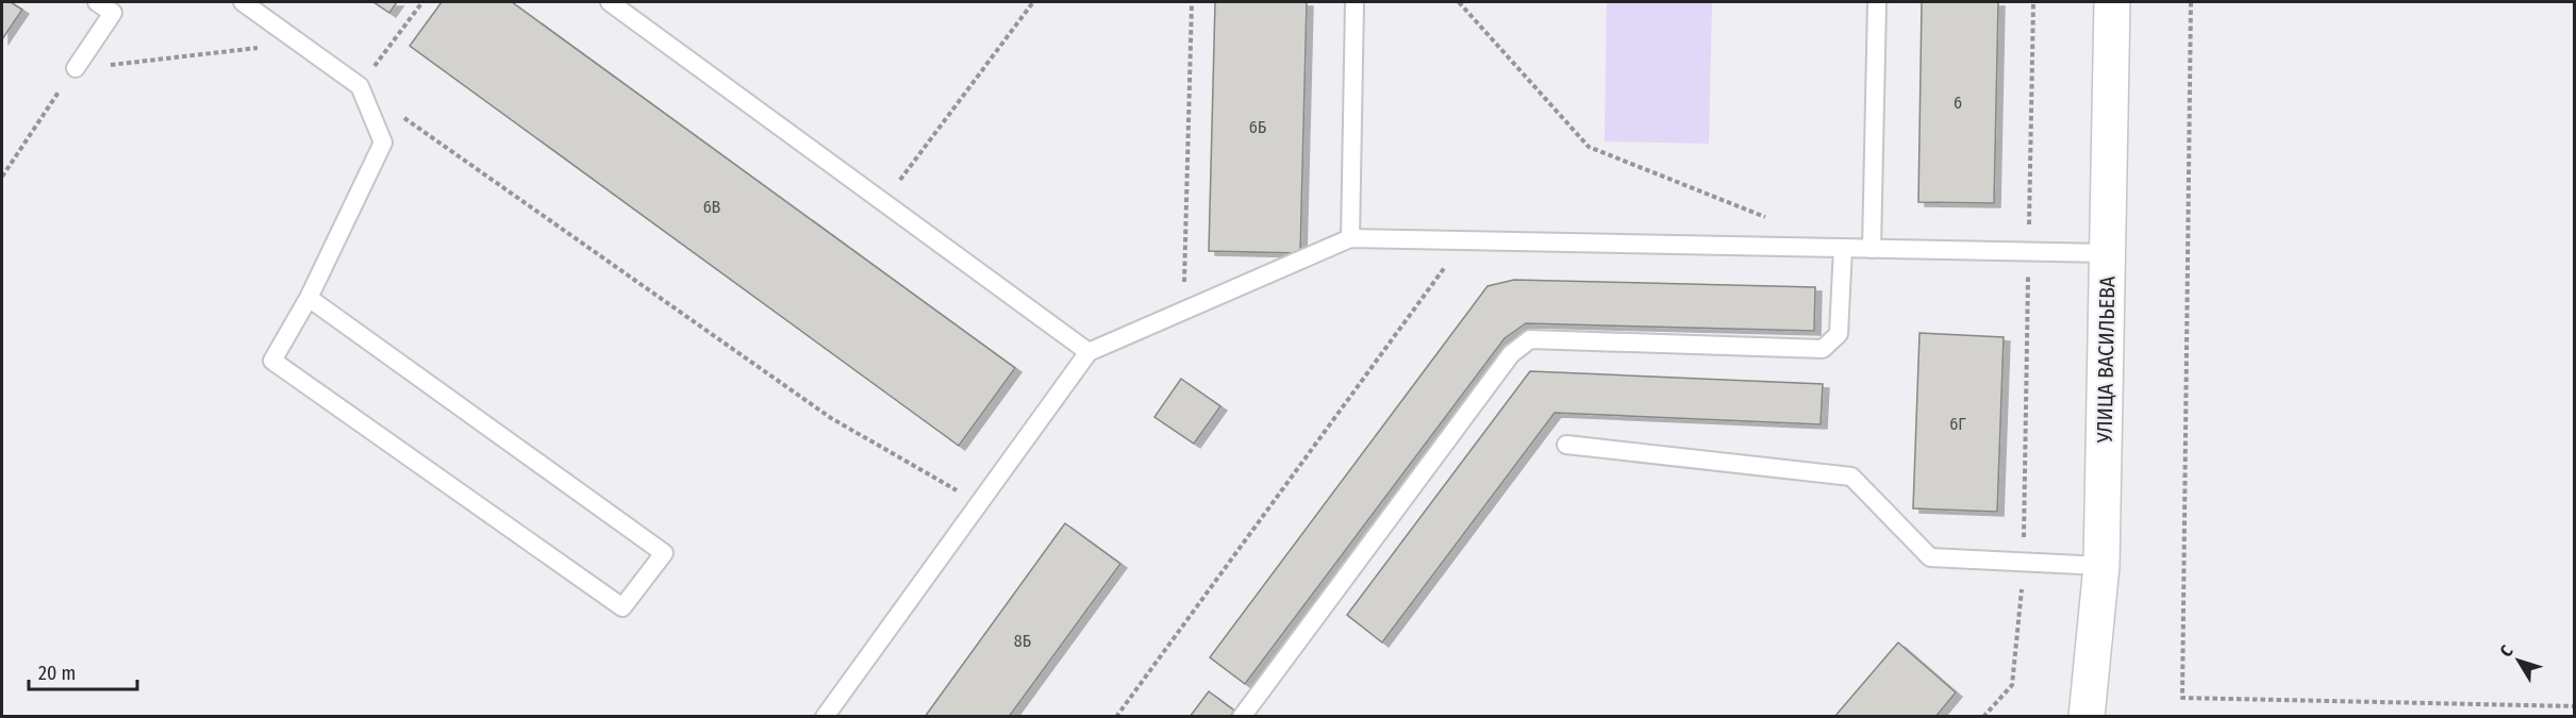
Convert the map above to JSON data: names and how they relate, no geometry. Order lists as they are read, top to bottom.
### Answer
{
  "streets": {
    "street": ["УЛИЦА ВАСИЛЬЕВА"]
  },
  "house_numbers": [
    "6",
    "6Б",
    "6В",
    "6Г",
    "8Б"
  ],
  "scale_bar": "20 m",
  "north": "top left"
}
